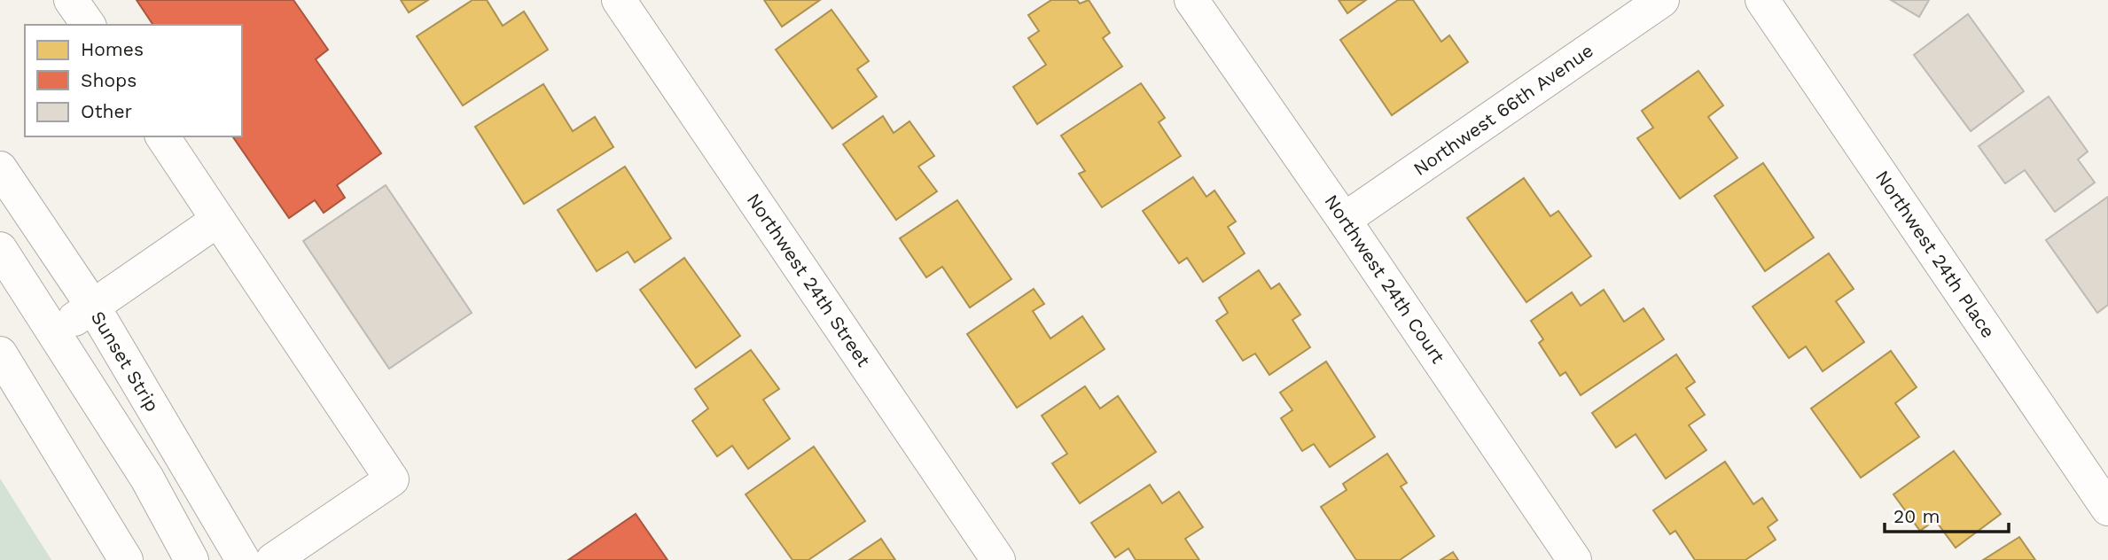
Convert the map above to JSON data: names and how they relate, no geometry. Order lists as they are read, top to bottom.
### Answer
{
  "streets": {
    "street": [
      "Northwest 66th Avenue",
      "Northwest 24th Place",
      "Northwest 24th Court",
      "Northwest 24th Street",
      "Sunset Strip"
    ]
  },
  "crossings": [
    ["Northwest 66th Avenue", "Northwest 24th Court"]
  ],
  "legend": ["Homes", "Shops", "Other"],
  "scale_bar": "20 m"
}
